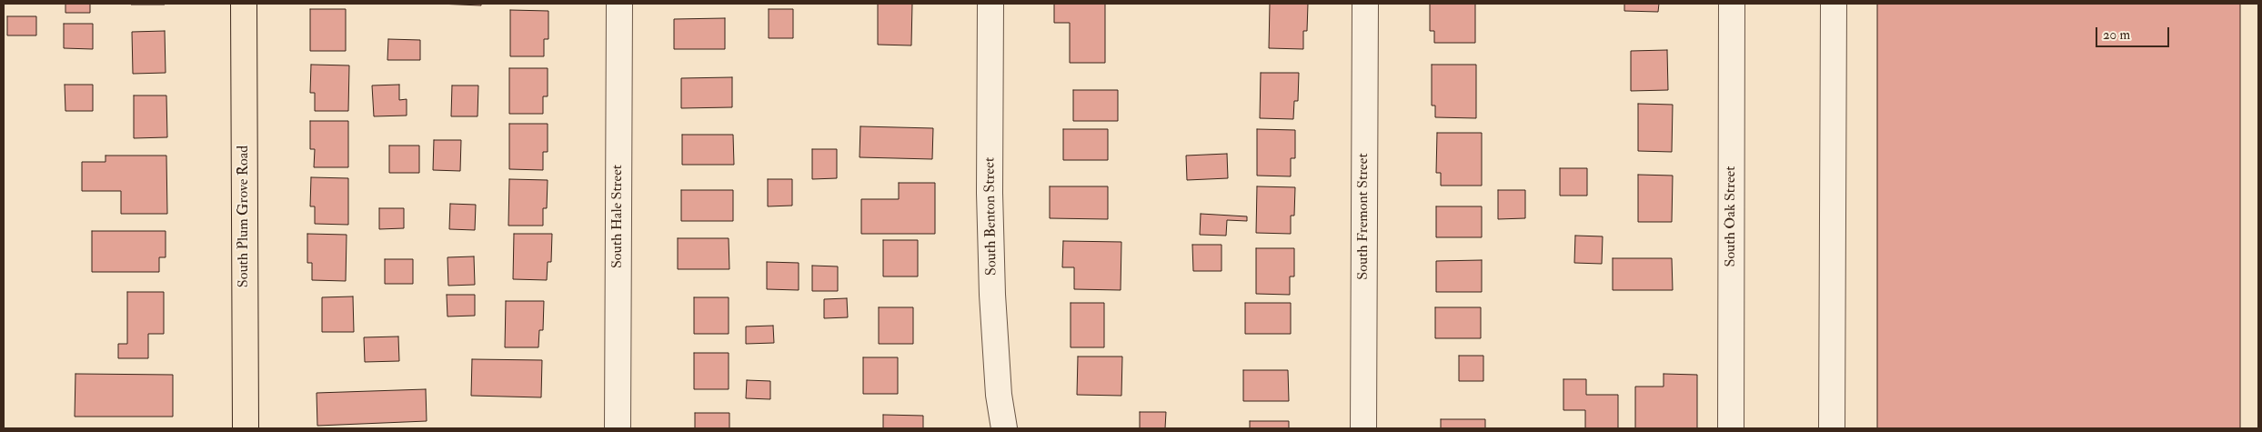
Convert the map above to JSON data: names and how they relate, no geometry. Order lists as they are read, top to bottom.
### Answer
{
  "streets": {
    "main road": ["South Plum Grove Road"],
    "street": [
      "South Hale Street",
      "South Benton Street",
      "South Fremont Street",
      "South Oak Street"
    ]
  },
  "scale_bar": "20 m"
}
